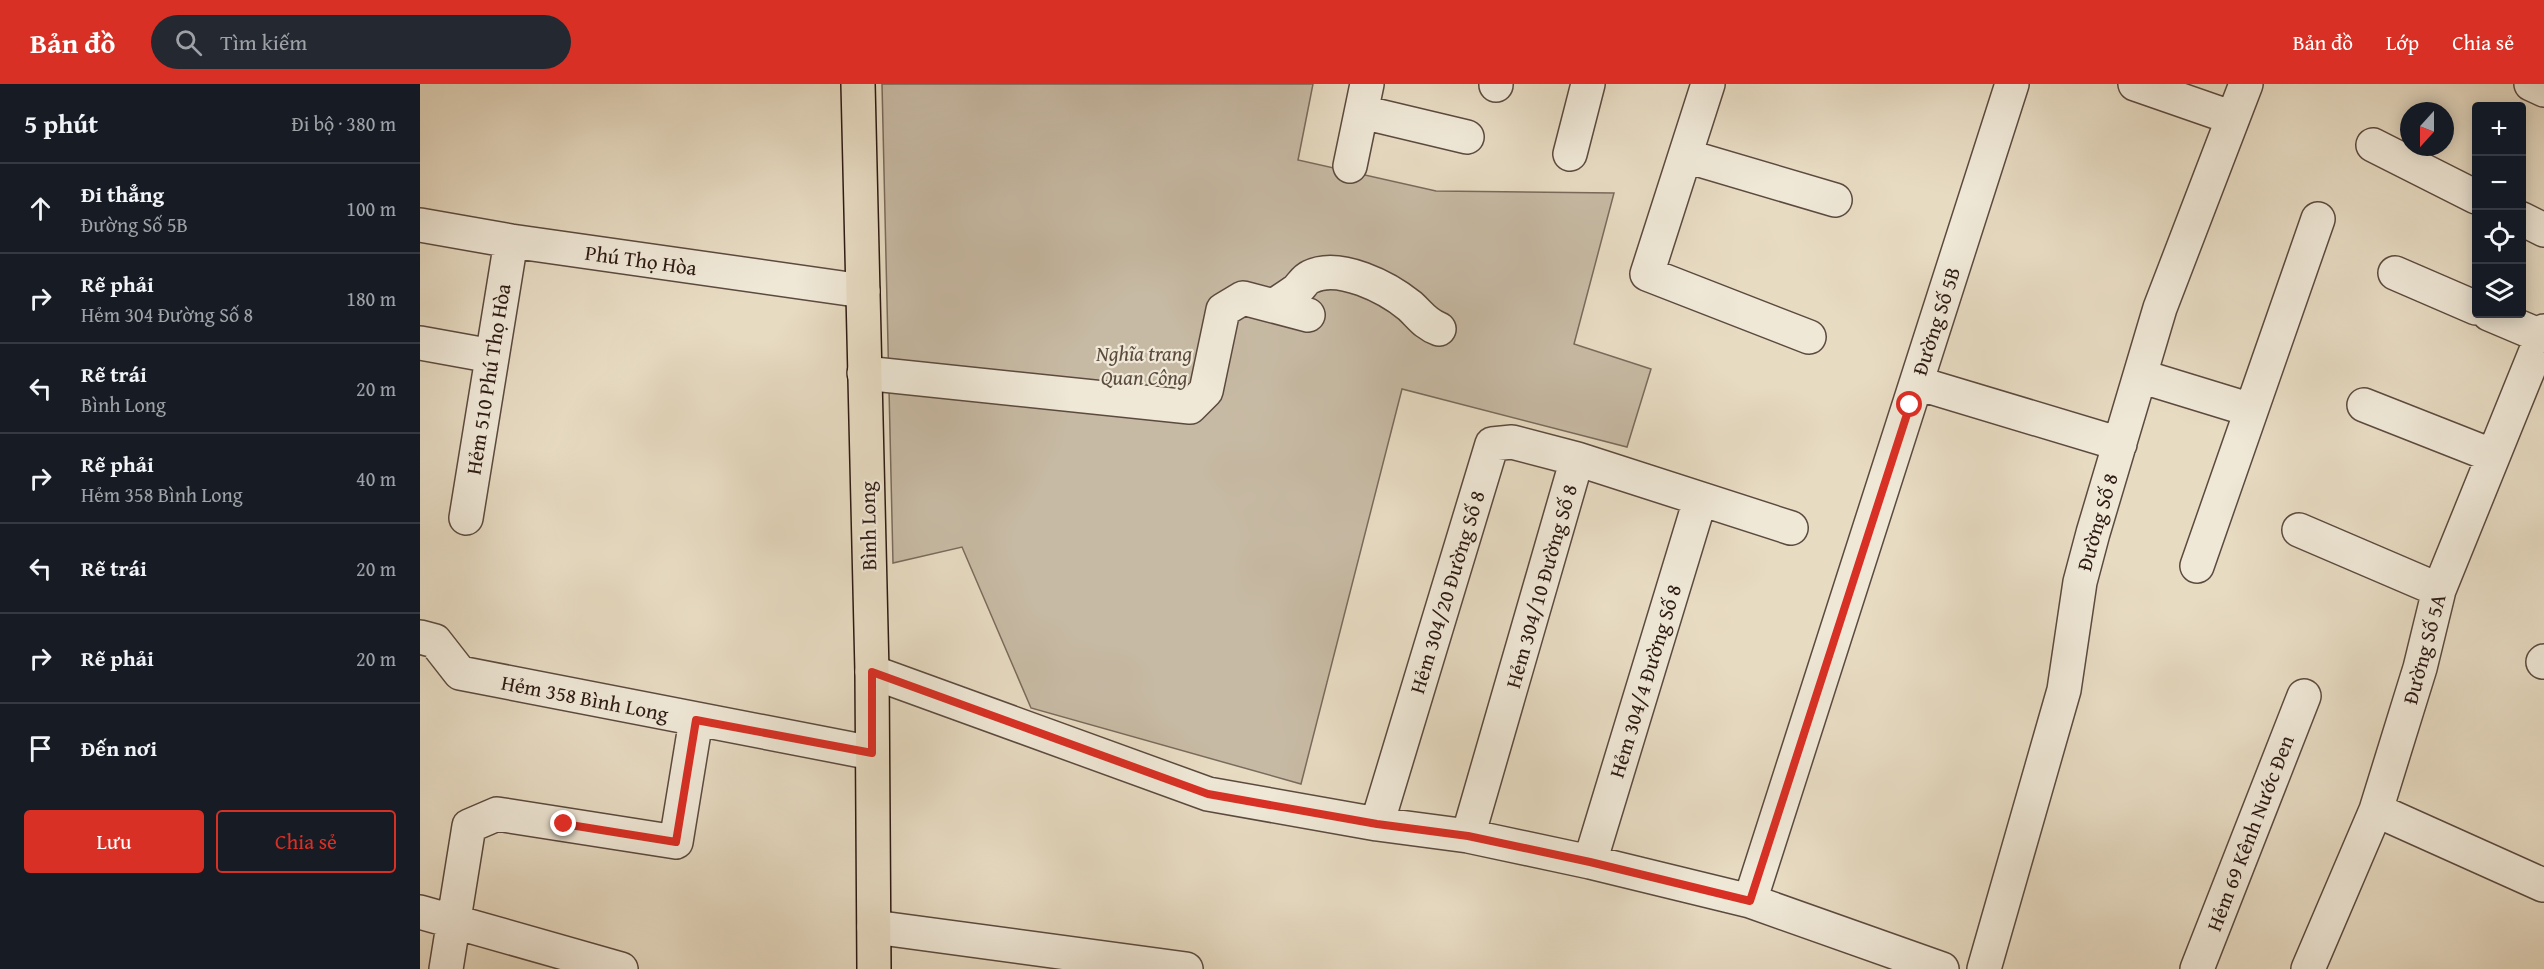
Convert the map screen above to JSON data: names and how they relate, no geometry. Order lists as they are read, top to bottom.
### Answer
{
  "streets": {
    "main road": ["Bình Long"],
    "street": [
      "Phú Thọ Hòa",
      "Đường Số 5B",
      "Hẻm 510 Phú Thọ Hòa",
      "Đường Số 8",
      "Hẻm 304/10 Đường Số 8",
      "Hẻm 304/20 Đường Số 8",
      "Đường Số 5A",
      "Hẻm 304/4 Đường Số 8",
      "Hẻm 358 Bình Long",
      "Hẻm 69 Kênh Nước Đen"
    ]
  },
  "crossings": [
    ["Phú Thọ Hòa", "Hẻm 510 Phú Thọ Hòa"],
    ["Phú Thọ Hòa", "Bình Long"],
    ["Bình Long", "Hẻm 358 Bình Long"],
    ["Hẻm 304/10 Đường Số 8", "Hẻm 304/20 Đường Số 8"],
    ["Hẻm 304/10 Đường Số 8", "Hẻm 304/4 Đường Số 8"]
  ],
  "parks": ["Nghĩa trang Quan Công"],
  "north": "bottom",
  "page": {
    "header": "Bản đồ",
    "search": "Tìm kiếm",
    "nav": ["Bản đồ", "Lớp", "Chia sẻ"],
    "heading": ["5 phút", "Đi bộ · 380 m"],
    "map_buttons": ["+", "−"],
    "list": [
      ["Đi thẳng", "Đường Số 5B", "100 m"],
      ["Rẽ phải", "Hẻm 304 Đường Số 8", "180 m"],
      ["Rẽ trái", "Bình Long", "20 m"],
      ["Rẽ phải", "Hẻm 358 Bình Long", "40 m"],
      ["Rẽ trái", "20 m"],
      ["Rẽ phải", "20 m"],
      "Đến nơi"
    ],
    "buttons": ["Lưu", "Chia sẻ"]
  }
}
